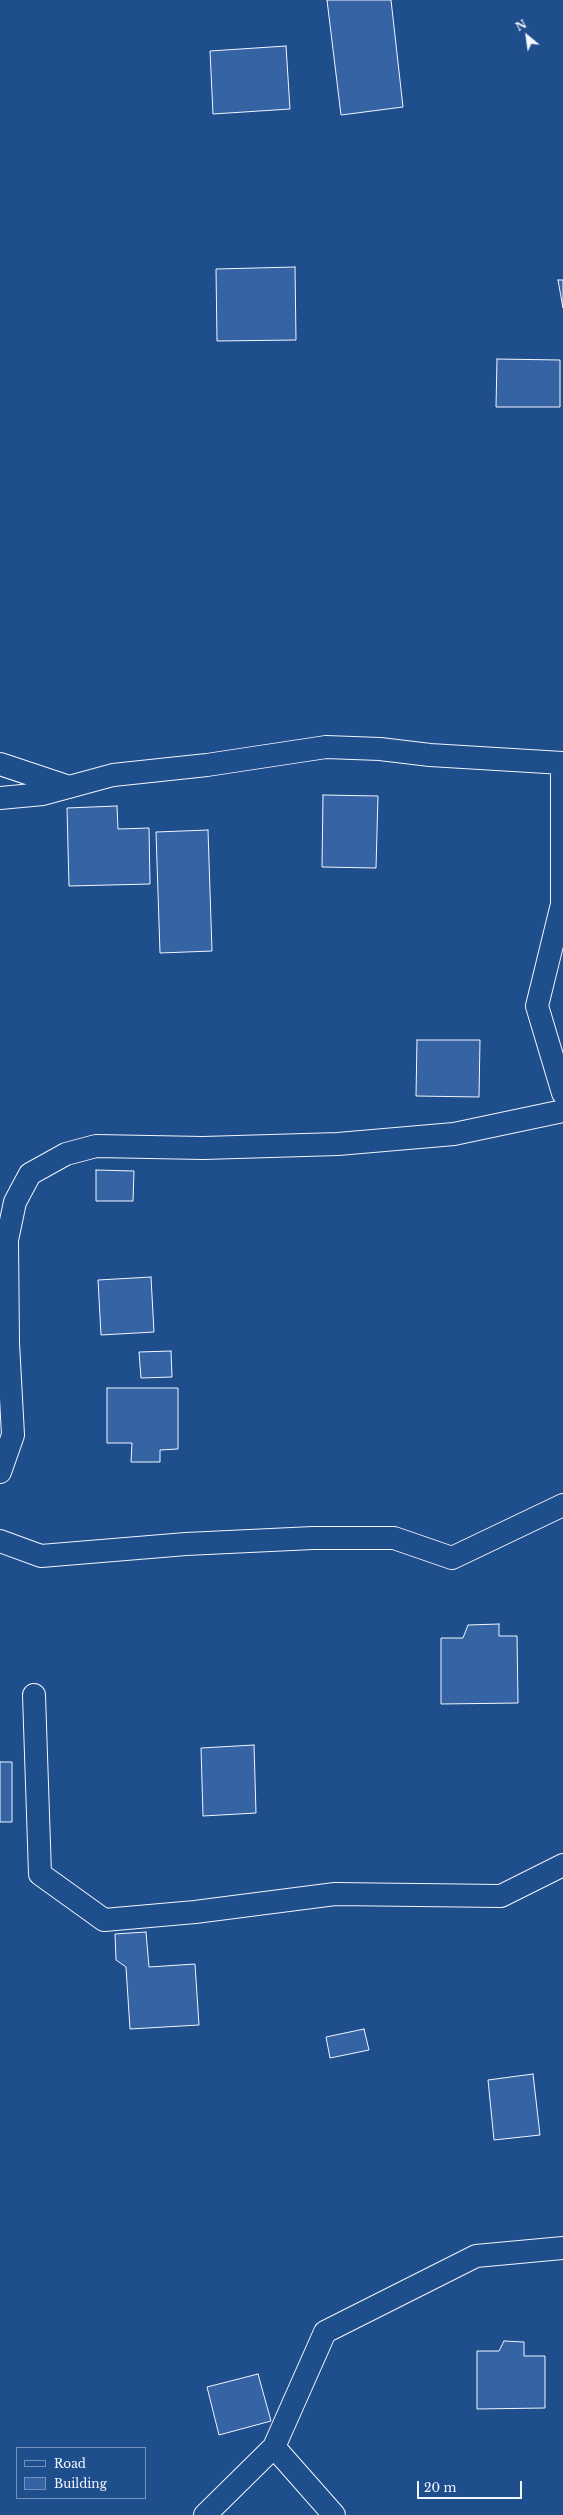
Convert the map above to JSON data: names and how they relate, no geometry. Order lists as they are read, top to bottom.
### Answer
{
  "legend": ["Road", "Building"],
  "scale_bar": "20 m",
  "north": "top left"
}
